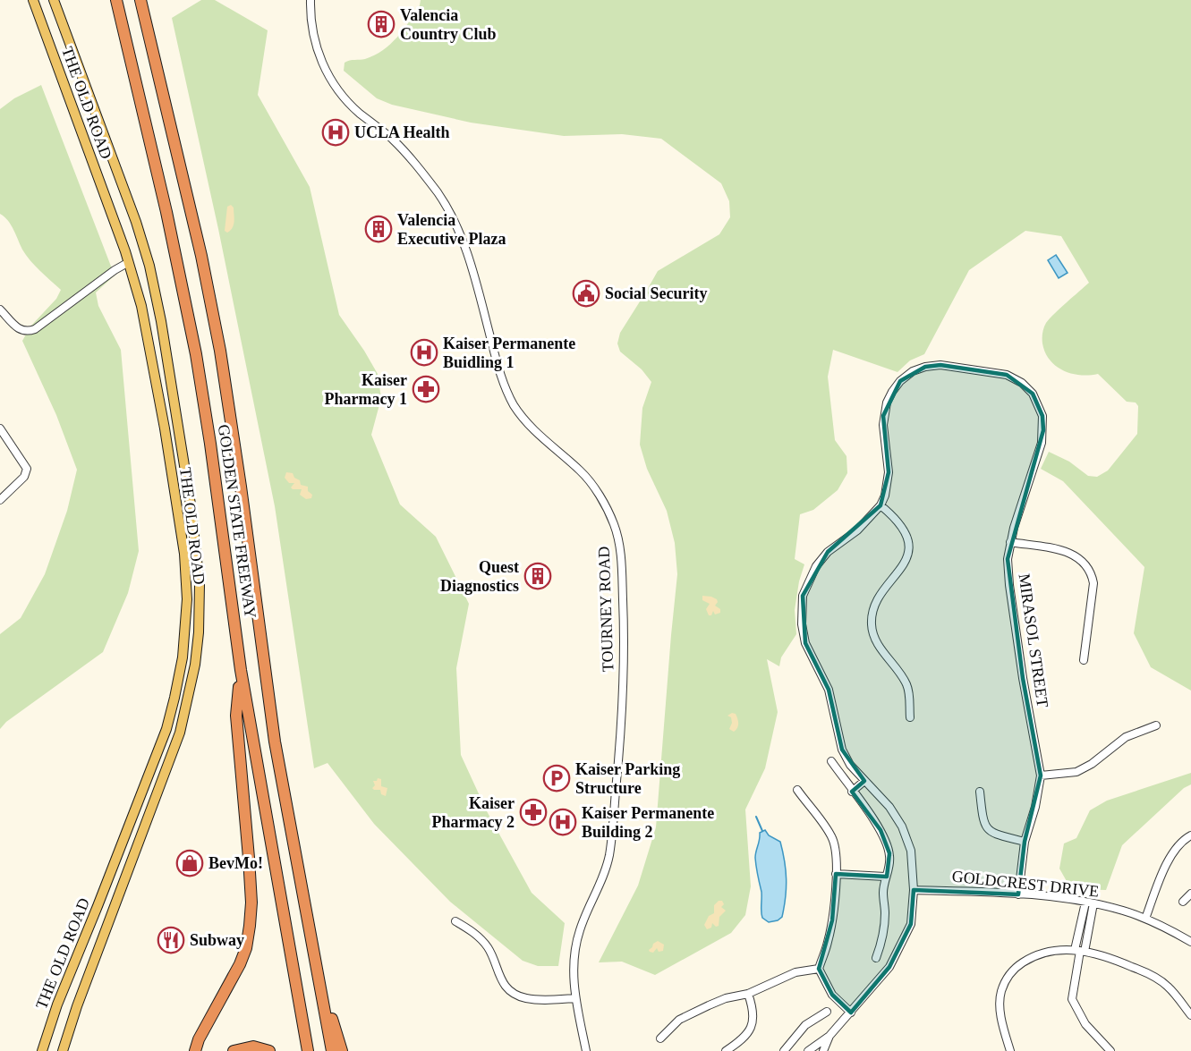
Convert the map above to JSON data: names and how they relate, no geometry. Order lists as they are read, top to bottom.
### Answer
{
  "streets": {
    "highway": ["GOLDEN STATE FREEWAY"],
    "main road": ["THE OLD ROAD"],
    "street": ["TOURNEY ROAD", "MIRASOL STREET", "GOLDCREST DRIVE"]
  },
  "crossings": [
    ["MIRASOL STREET", "GOLDCREST DRIVE"]
  ],
  "places": {
    "building": ["Valencia Country Club", "Valencia Executive Plaza", "Quest Diagnostics"],
    "hospital": ["UCLA Health", "Kaiser Permanente Buidling 1", "Kaiser Permanente Building 2"],
    "public building": ["Social Security"],
    "pharmacy": ["Kaiser Pharmacy 1", "Kaiser Pharmacy 2"],
    "parking": ["Kaiser Parking Structure"],
    "shop": ["BevMo!"],
    "restaurant": ["Subway"]
  }
}
